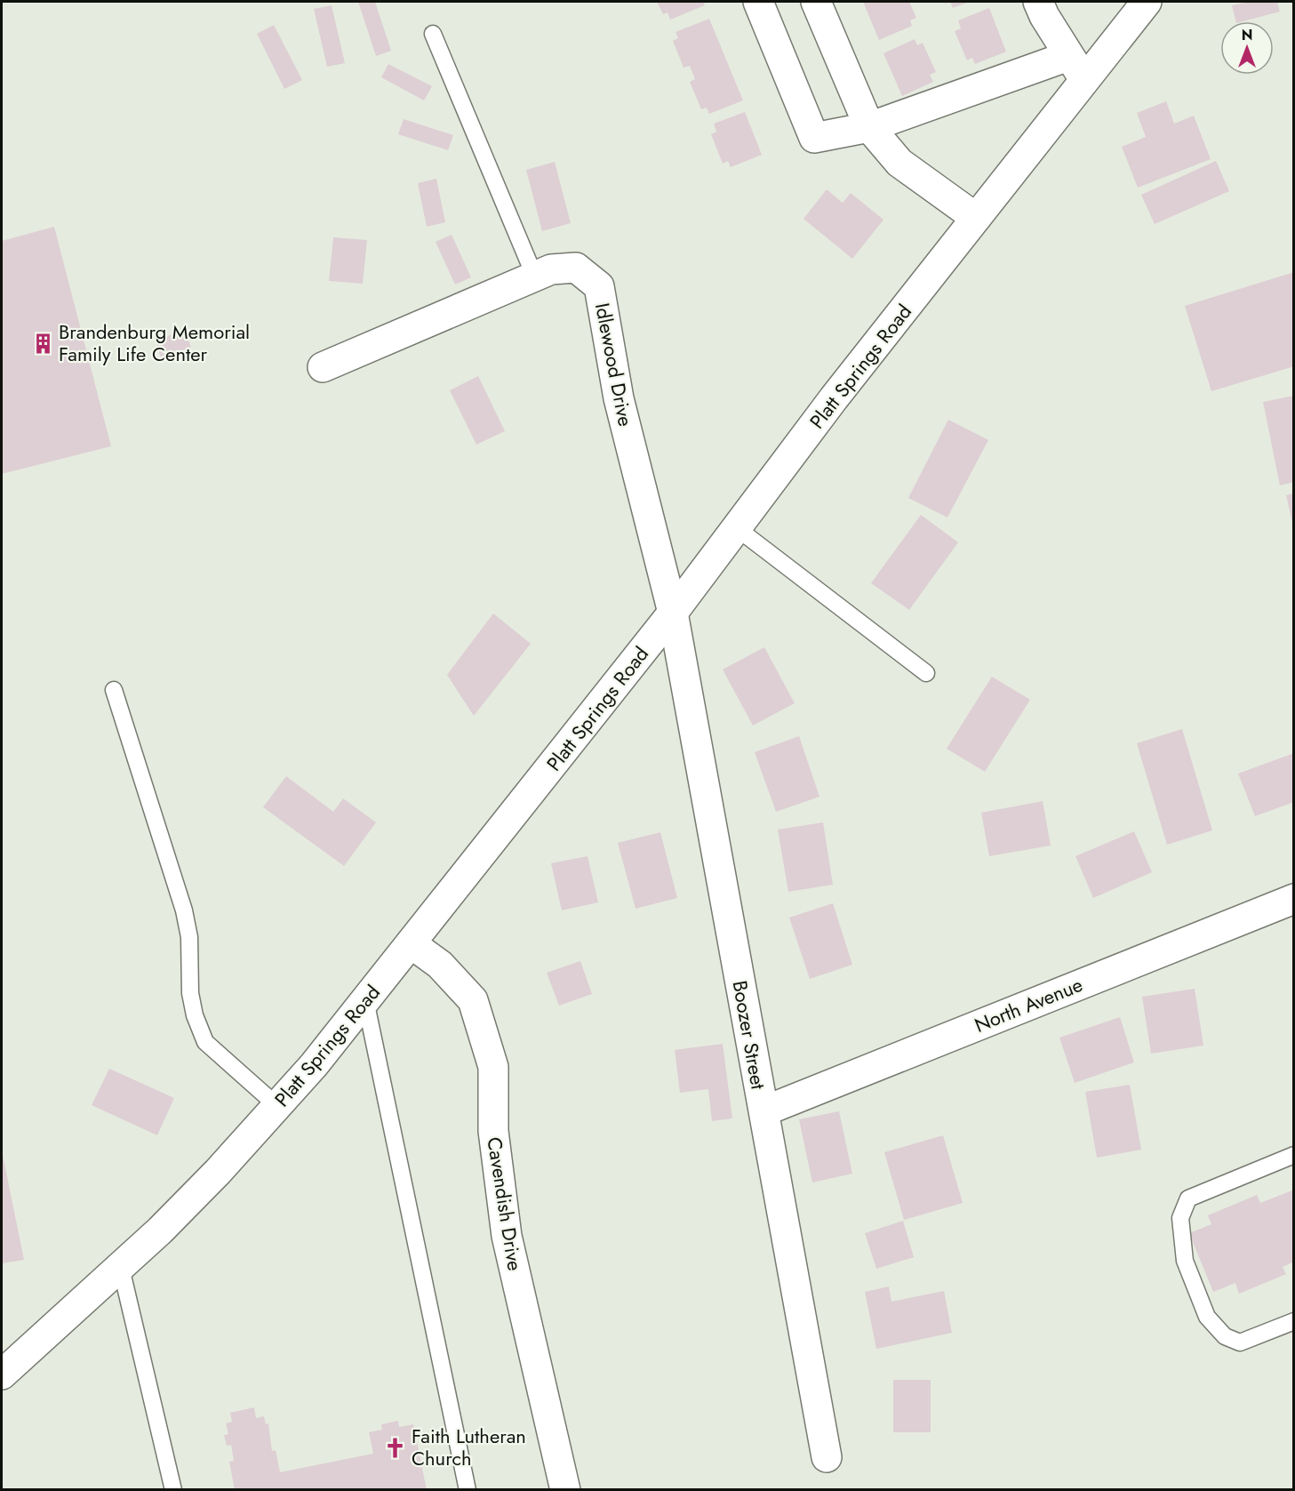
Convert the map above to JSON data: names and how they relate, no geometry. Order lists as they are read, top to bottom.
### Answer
{
  "streets": {
    "street": [
      "Idlewood Drive",
      "Platt Springs Road",
      "North Avenue",
      "Boozer Street",
      "Cavendish Drive"
    ]
  },
  "crossings": [
    ["Idlewood Drive", "Platt Springs Road"],
    ["Idlewood Drive", "Boozer Street"],
    ["Platt Springs Road", "Boozer Street"],
    ["Platt Springs Road", "Cavendish Drive"],
    ["North Avenue", "Boozer Street"]
  ],
  "places": {
    "building": ["Brandenburg Memorial Family Life Center"],
    "church": ["Faith Lutheran Church"]
  },
  "north": "top"
}
